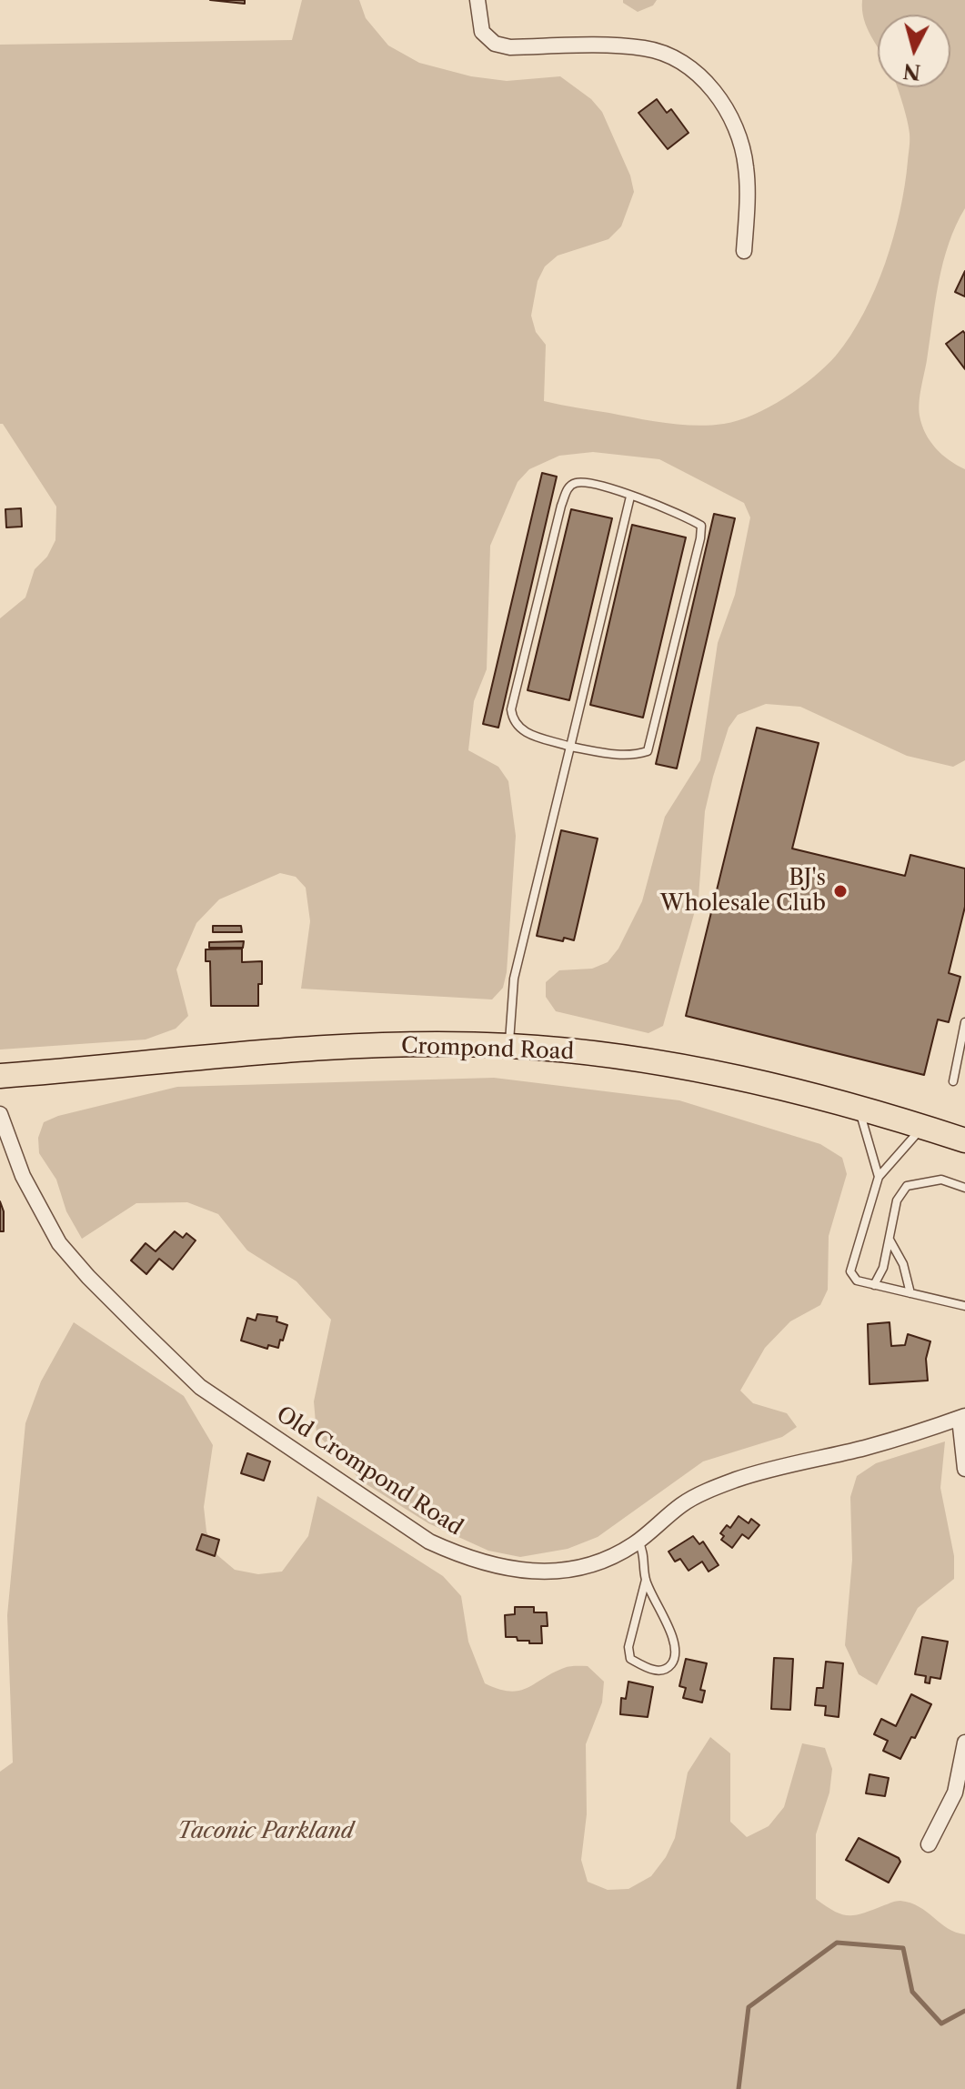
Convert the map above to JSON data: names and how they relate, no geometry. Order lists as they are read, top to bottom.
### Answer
{
  "streets": {
    "highway": ["Crompond Road"],
    "street": ["Old Crompond Road"]
  },
  "parks": ["Taconic Parkland"],
  "places": ["BJ's Wholesale Club"],
  "north": "bottom"
}
